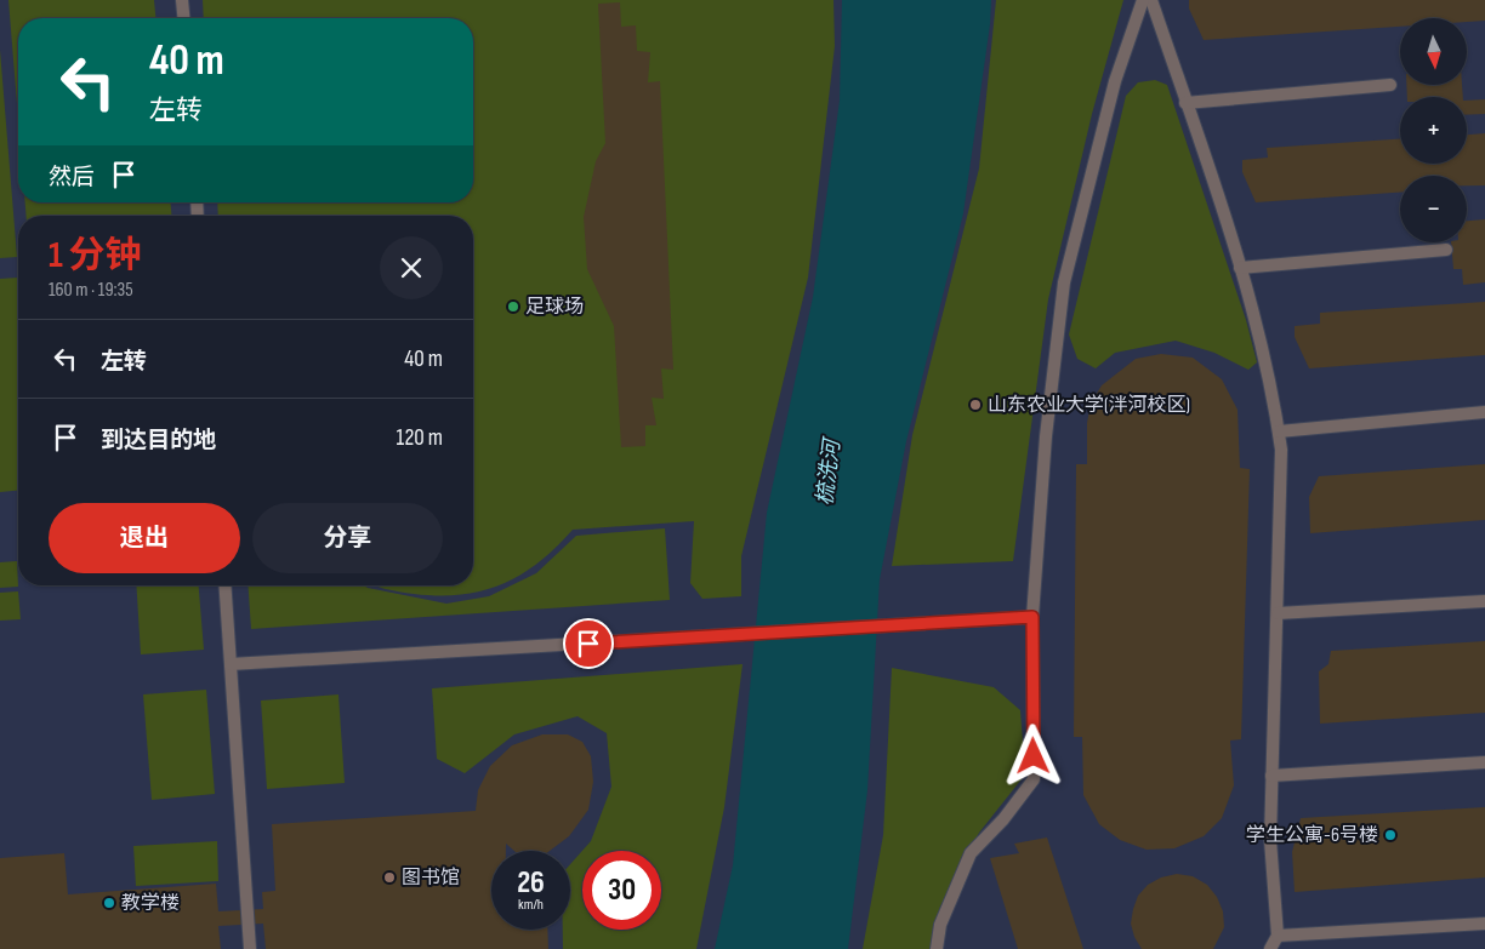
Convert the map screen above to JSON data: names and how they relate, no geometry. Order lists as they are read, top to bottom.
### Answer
{
  "water": ["梳洗河"],
  "places": [
    "足球场",
    "山东农业大学(泮河校区)",
    "学生公寓-6号楼",
    "图书馆",
    "教学楼"
  ],
  "north": "bottom",
  "page": {
    "map_buttons": ["+", "−"],
    "turn": ["40 m", "左转"],
    "then": "然后",
    "heading": ["1 分钟", "160 m · 19:35"],
    "list": [
      {
        "name": "左转",
        "value": "40 m"
      },
      {
        "name": "到达目的地",
        "value": "120 m"
      }
    ],
    "buttons": ["退出", "分享"],
    "speed": "26 km/h",
    "limit": "30"
  }
}
